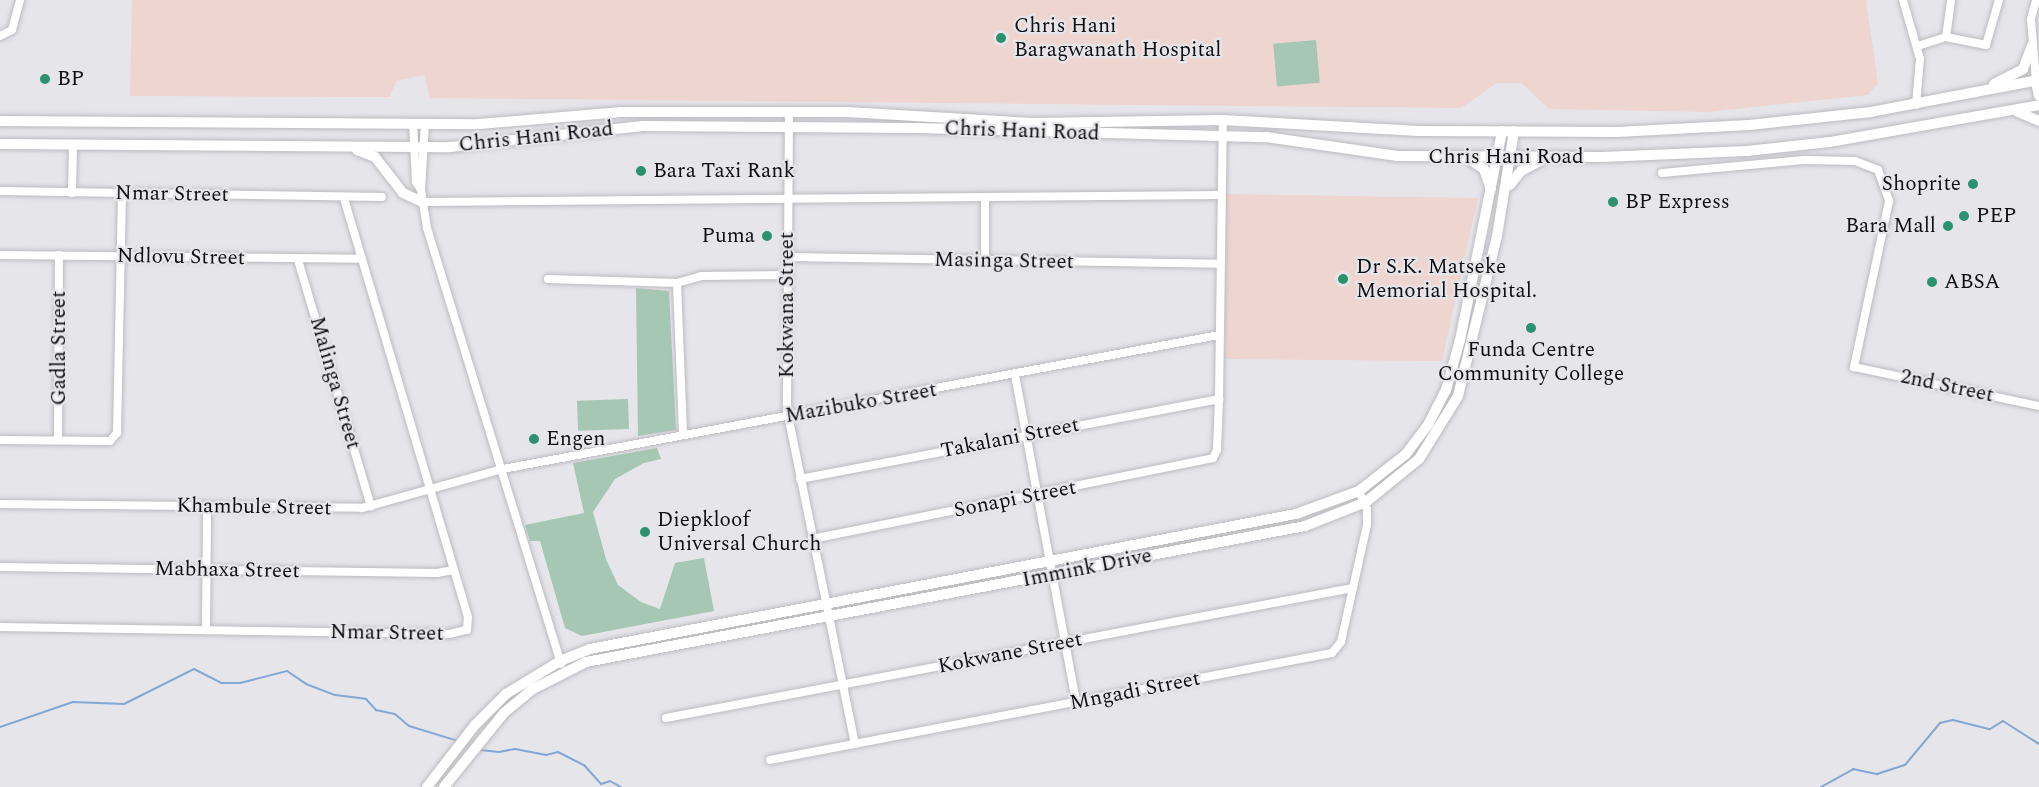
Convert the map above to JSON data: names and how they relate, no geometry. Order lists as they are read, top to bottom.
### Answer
{
  "streets": {
    "main road": ["Chris Hani Road", "Immink Drive"],
    "street": [
      "Nmar Street",
      "Ndlovu Street",
      "Masinga Street",
      "Kokwana Street",
      "Gadla Street",
      "Malinga Street",
      "2nd Street",
      "Mazibuko Street",
      "Takalani Street",
      "Sonapi Street",
      "Khambule Street",
      "Mabhaxa Street",
      "Kokwane Street",
      "Mngadi Street"
    ]
  },
  "crossings": [
    ["Chris Hani Road", "Kokwana Street"],
    ["Chris Hani Road", "Immink Drive"],
    ["Nmar Street", "Ndlovu Street"],
    ["Nmar Street", "Khambule Street"],
    ["Nmar Street", "Mabhaxa Street"],
    ["Ndlovu Street", "Gadla Street"],
    ["Ndlovu Street", "Malinga Street"],
    ["Masinga Street", "Kokwana Street"],
    ["Kokwana Street", "Mazibuko Street"],
    ["Kokwana Street", "Takalani Street"],
    ["Kokwana Street", "Sonapi Street"],
    ["Kokwana Street", "Immink Drive"],
    ["Kokwana Street", "Kokwane Street"],
    ["Kokwana Street", "Mngadi Street"],
    ["Malinga Street", "Khambule Street"],
    ["Mazibuko Street", "Khambule Street"],
    ["Takalani Street", "Sonapi Street"],
    ["Immink Drive", "Mngadi Street"],
    ["Kokwane Street", "Mngadi Street"]
  ],
  "places": [
    "Chris Hani Baragwanath Hospital",
    "BP",
    "Bara Taxi Rank",
    "Shoprite",
    "BP Express",
    "PEP",
    "Bara Mall",
    "Puma",
    "Dr S.K. Matseke Memorial Hospital.",
    "ABSA",
    "Funda Centre Community College",
    "Engen",
    "Diepkloof Universal Church"
  ]
}
